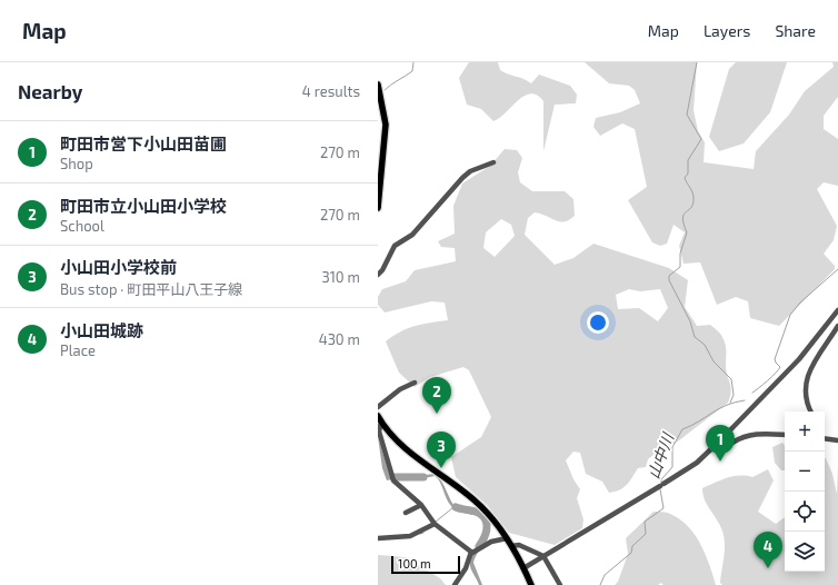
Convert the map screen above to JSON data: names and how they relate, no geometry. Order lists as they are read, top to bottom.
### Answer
{
  "water": ["山中川"],
  "scale_bar": "100 m",
  "page": {
    "header": "Map",
    "nav": ["Map", "Layers", "Share"],
    "heading": ["Nearby", "4 results"],
    "list": [
      {
        "mark": "1",
        "name": "町田市営下小山田苗圃",
        "note": "Shop",
        "value": "270 m"
      },
      {
        "mark": "2",
        "name": "町田市立小山田小学校",
        "note": "School",
        "value": "270 m"
      },
      {
        "mark": "3",
        "name": "小山田小学校前",
        "note": "Bus stop · 町田平山八王子線",
        "value": "310 m"
      },
      {
        "mark": "4",
        "name": "小山田城跡",
        "note": "Place",
        "value": "430 m"
      }
    ],
    "pins": [
      "2",
      "1",
      "3",
      "4"
    ],
    "map_buttons": ["+", "−"],
    "scale": "100 m"
  }
}
